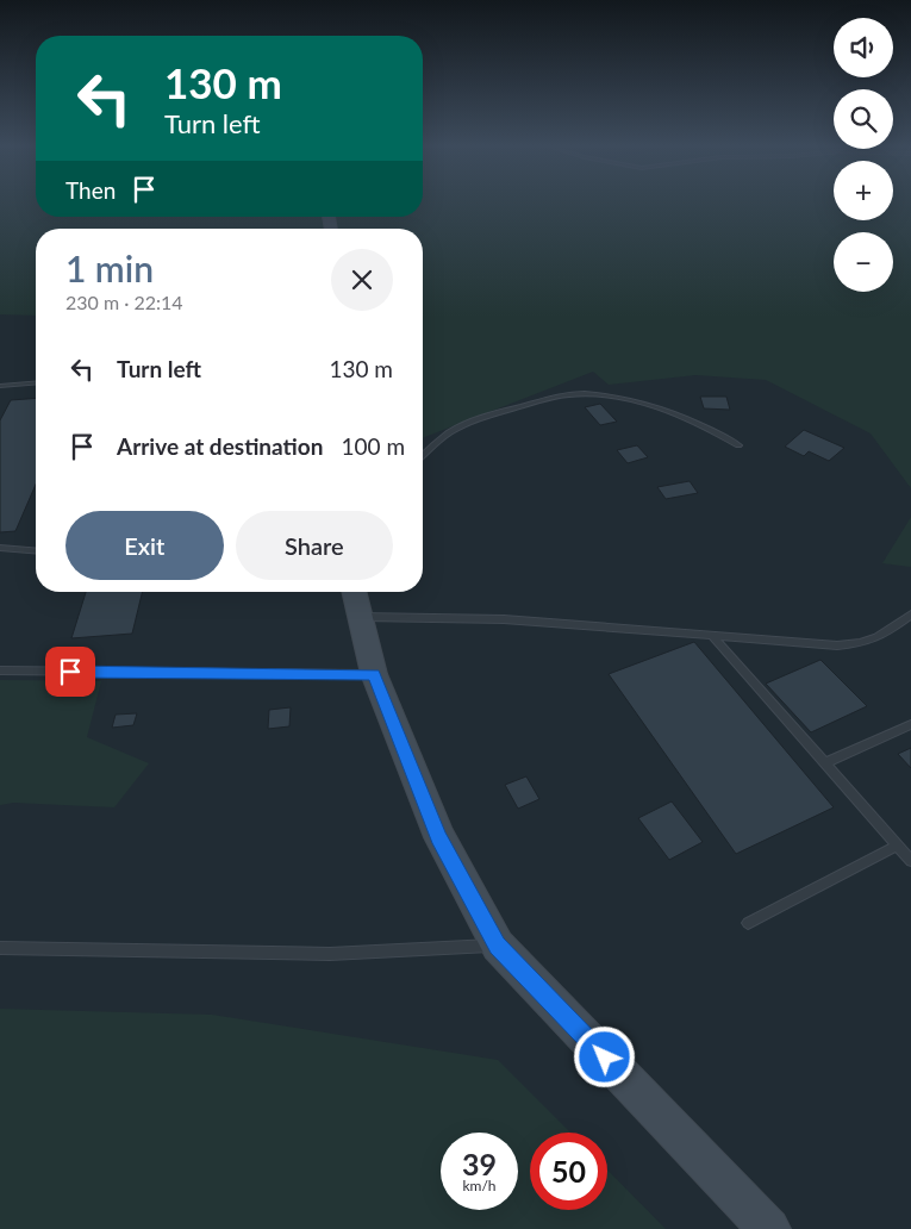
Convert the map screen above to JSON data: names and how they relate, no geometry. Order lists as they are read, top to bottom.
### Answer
{
  "page": {
    "map_buttons": ["+", "−"],
    "turn": ["130 m", "Turn left"],
    "then": "Then",
    "heading": ["1 min", "230 m · 22:14"],
    "list": [
      {
        "name": "Turn left",
        "value": "130 m"
      },
      {
        "name": "Arrive at destination",
        "value": "100 m"
      }
    ],
    "buttons": ["Exit", "Share"],
    "speed": "39 km/h",
    "limit": "50"
  }
}
